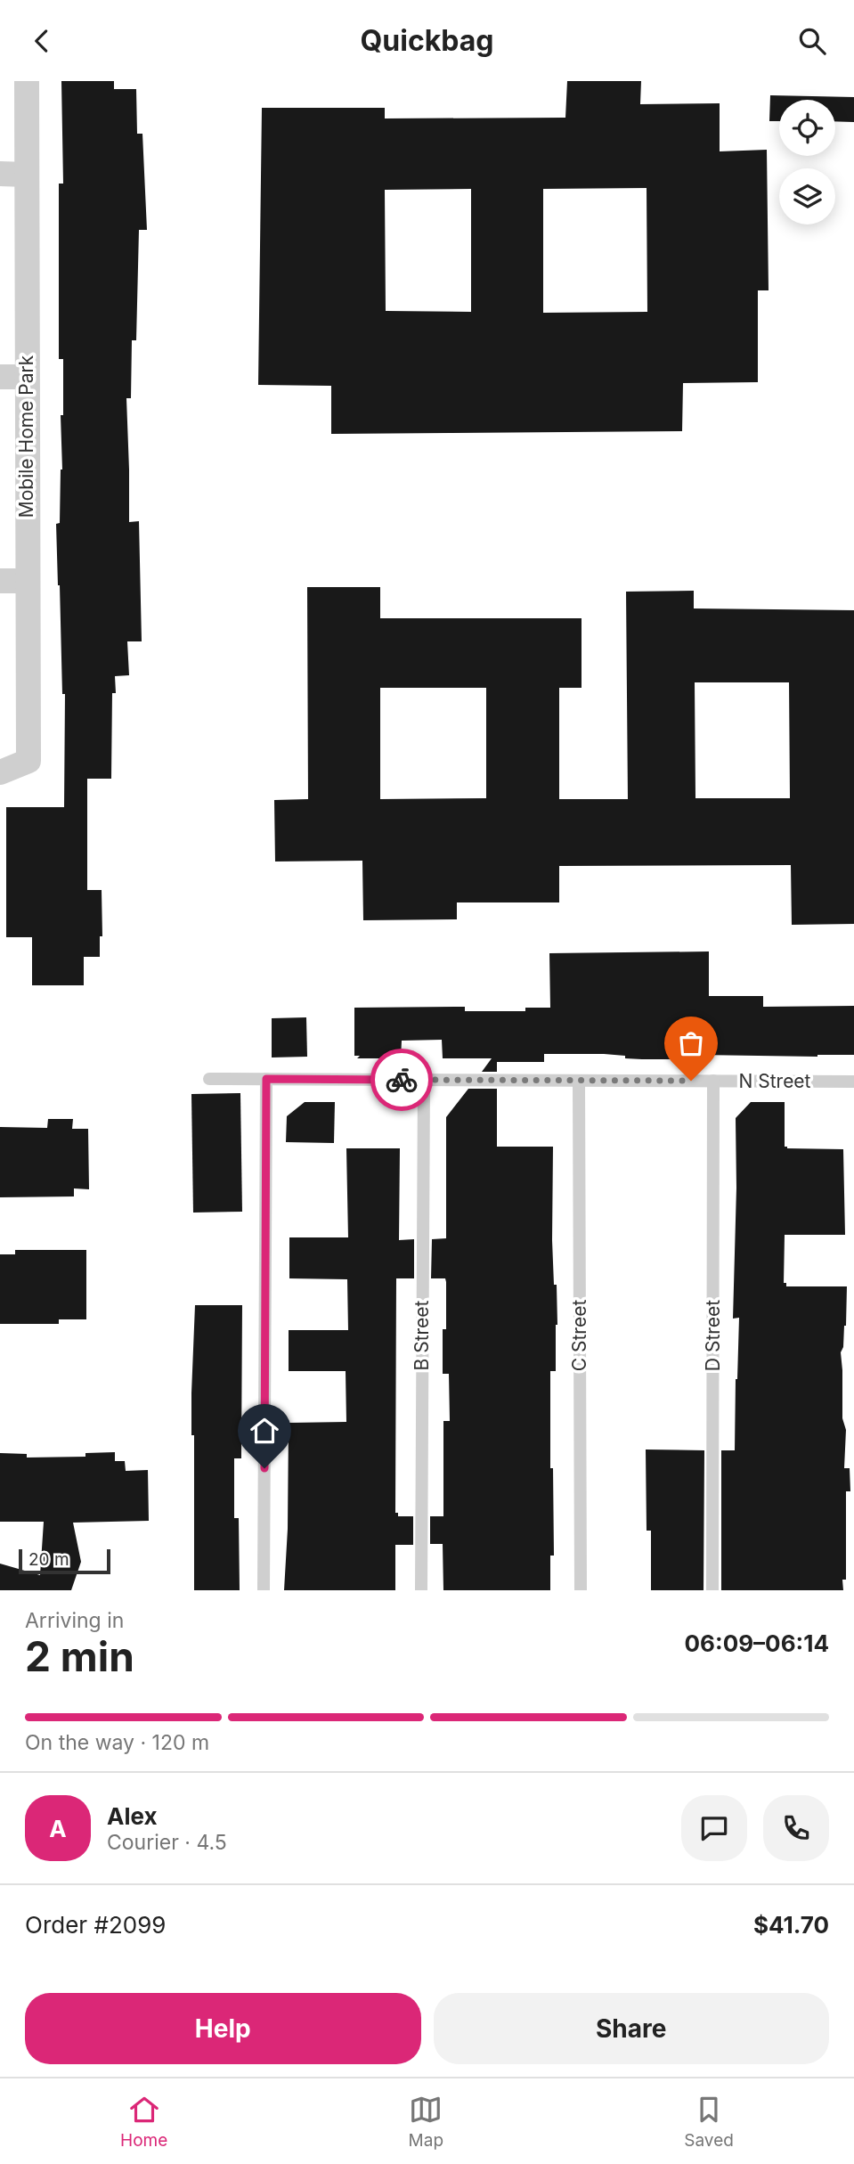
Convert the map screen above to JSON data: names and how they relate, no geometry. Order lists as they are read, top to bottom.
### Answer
{
  "streets": {
    "street": ["Mobile Home Park"],
    "lane": [
      "N Street",
      "B Street",
      "C Street",
      "D Street"
    ]
  },
  "crossings": [
    ["N Street", "B Street"],
    ["N Street", "C Street"],
    ["N Street", "D Street"]
  ],
  "scale_bar": "20 m",
  "page": {
    "header": "Quickbag",
    "scale": "20 m",
    "heading": ["2 min", "Arriving in", "06:09–06:14"],
    "panel": [
      "Alex",
      "Courier · 4.5",
      "Order #2099",
      "$41.70"
    ],
    "bar": "On the way · 120 m",
    "round": "A",
    "buttons": ["Help", "Share"],
    "tabs": ["Home", "Map", "Saved"]
  }
}
